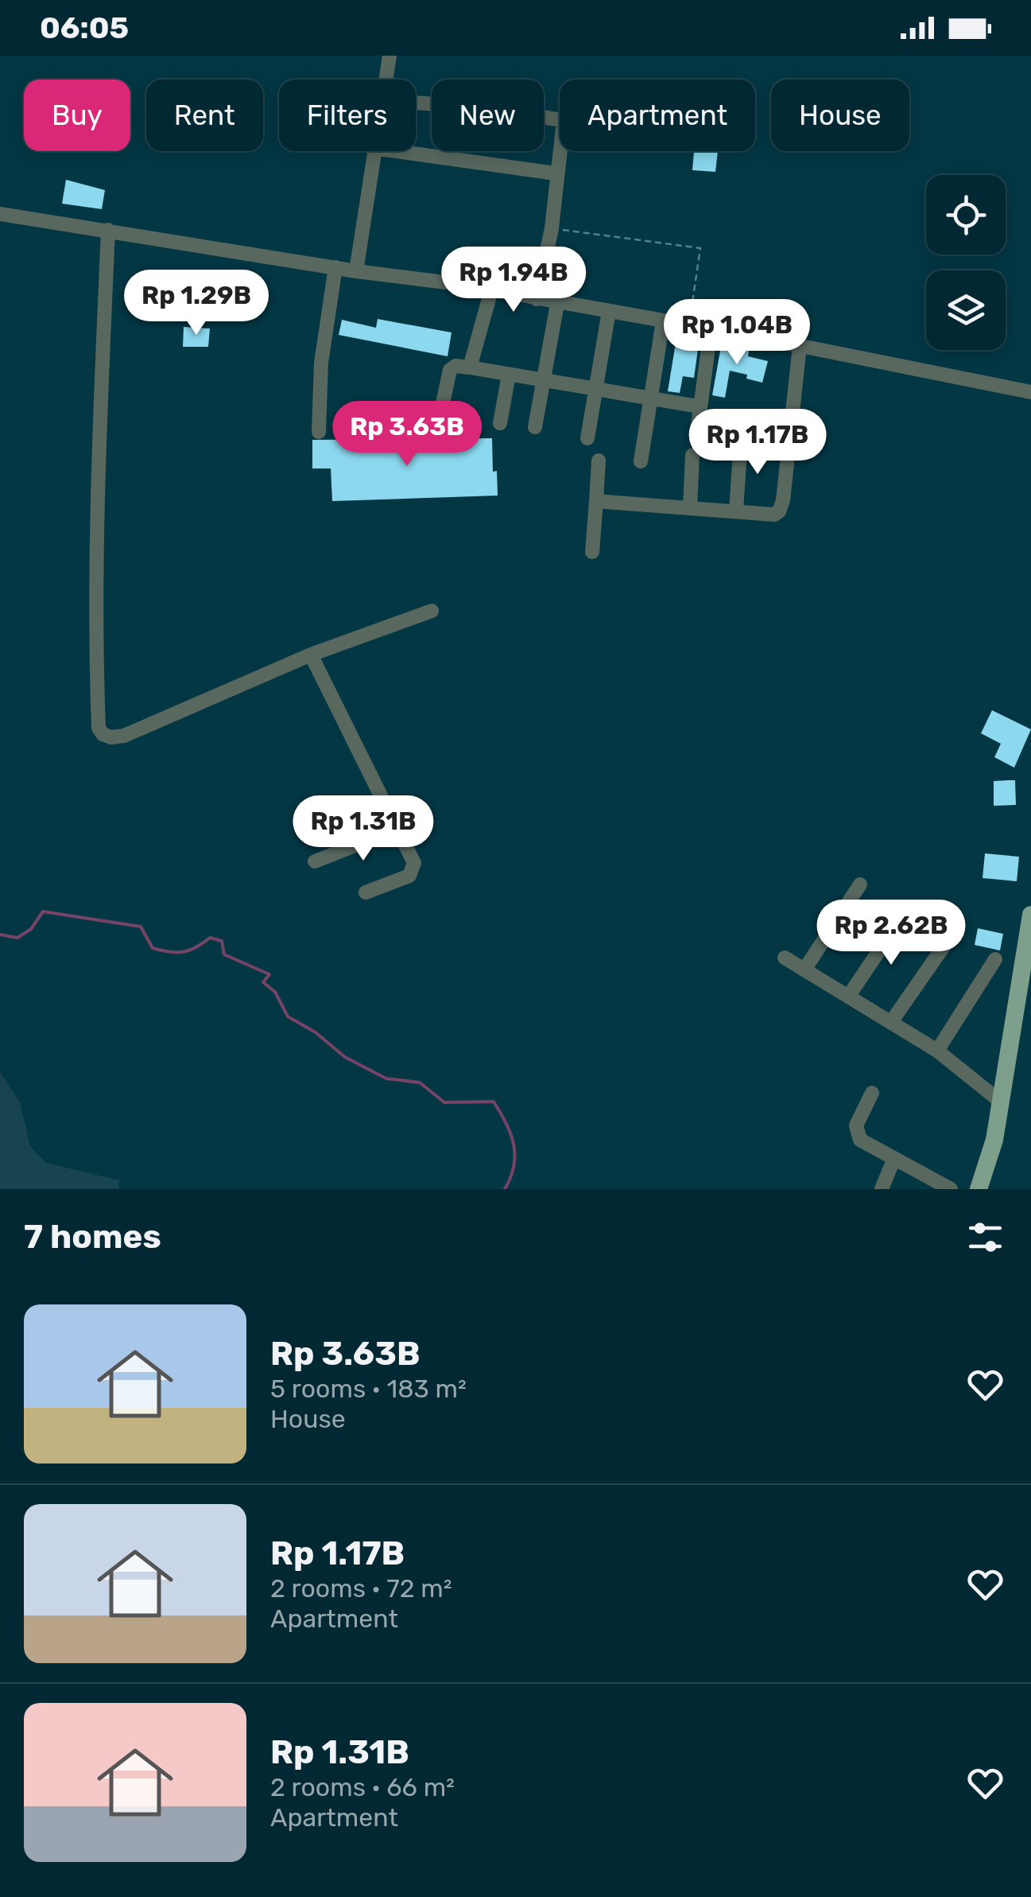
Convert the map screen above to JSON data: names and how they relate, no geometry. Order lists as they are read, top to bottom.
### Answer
{
  "page": {
    "status": "06:05",
    "chip": [
      "Buy",
      "Rent",
      "Filters",
      "New",
      "Apartment",
      "House"
    ],
    "price": [
      "Rp 1.94B",
      "Rp 1.29B",
      "Rp 1.04B",
      "Rp 3.63B",
      "Rp 1.17B",
      "Rp 1.31B",
      "Rp 2.62B"
    ],
    "heading": "7 homes",
    "list": [
      {
        "name": "Rp 3.63B",
        "note": "5 rooms · 183 m² · House"
      },
      {
        "name": "Rp 1.17B",
        "note": "2 rooms · 72 m² · Apartment"
      },
      {
        "name": "Rp 1.31B",
        "note": "2 rooms · 66 m² · Apartment"
      }
    ]
  }
}
